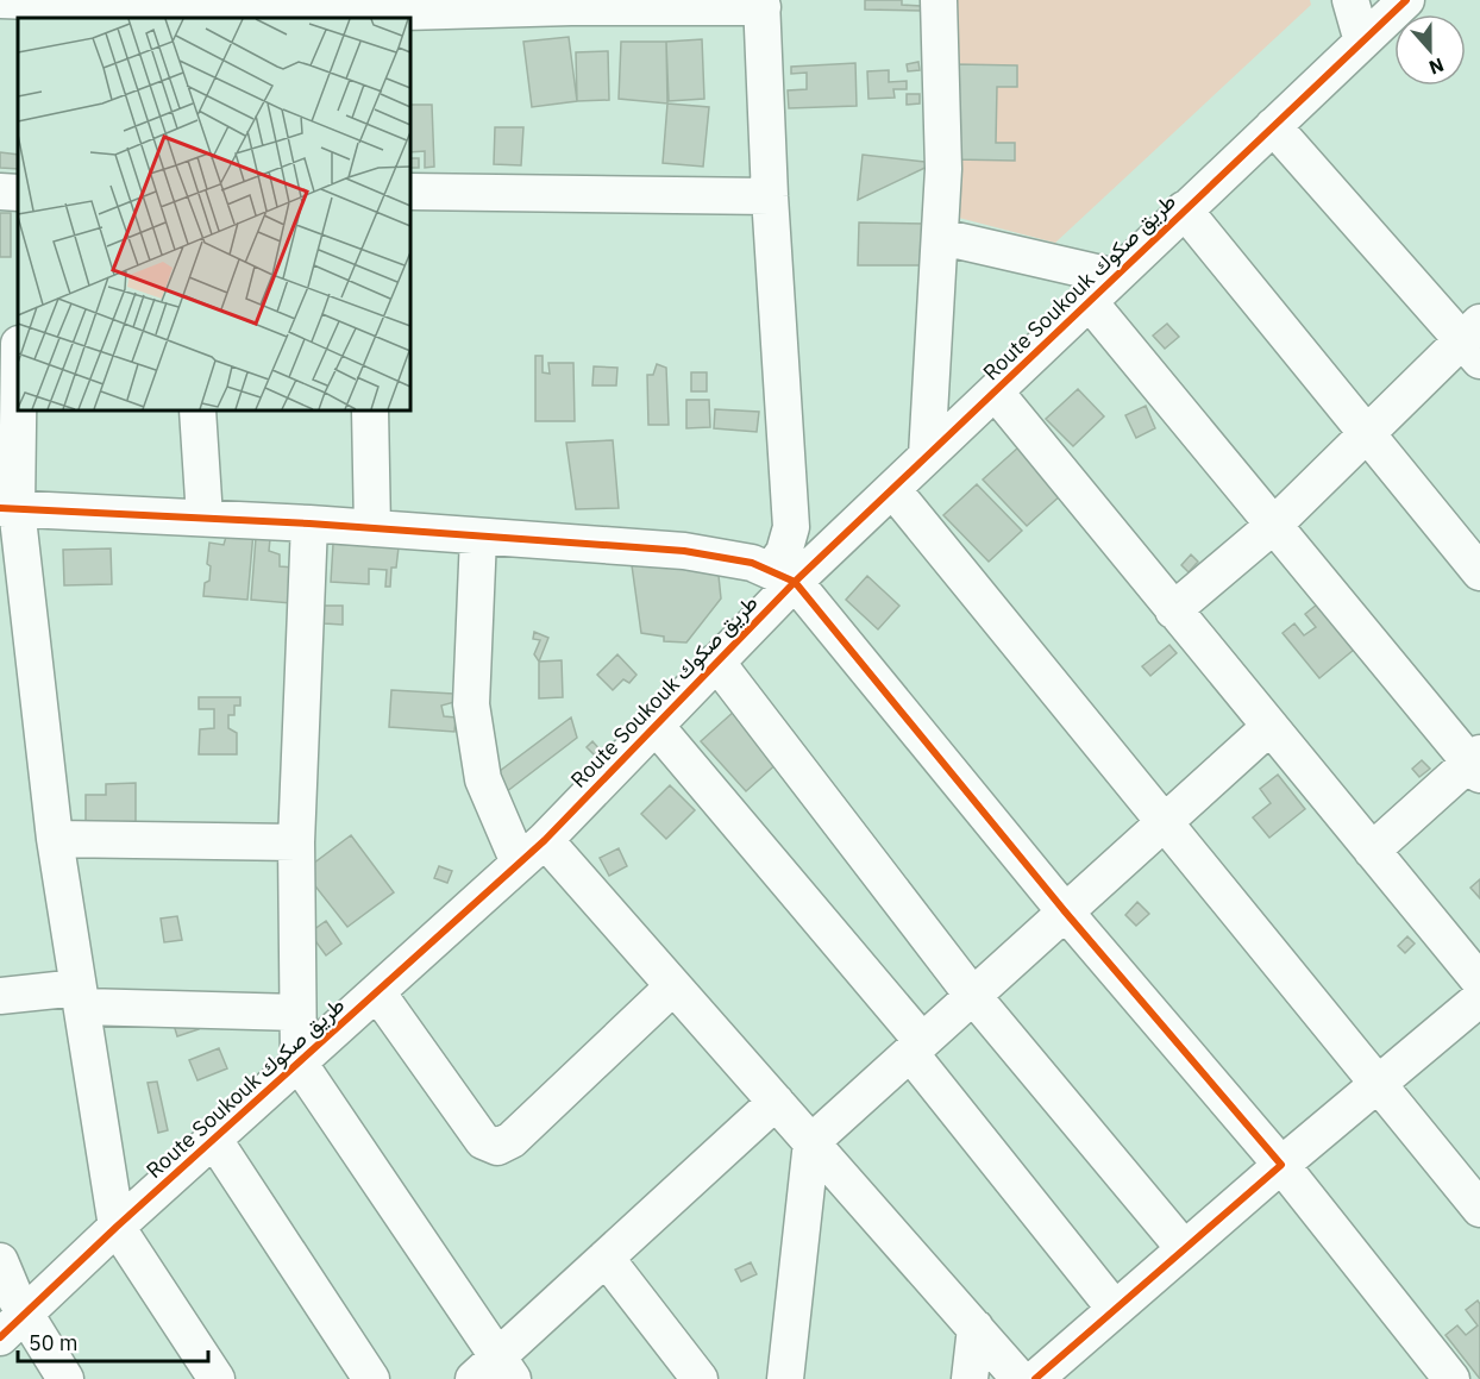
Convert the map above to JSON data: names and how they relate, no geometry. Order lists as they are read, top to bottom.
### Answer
{
  "streets": {
    "street": ["Route Soukouk طريق صكوك"]
  },
  "scale_bar": "50 m",
  "north": "bottom"
}
